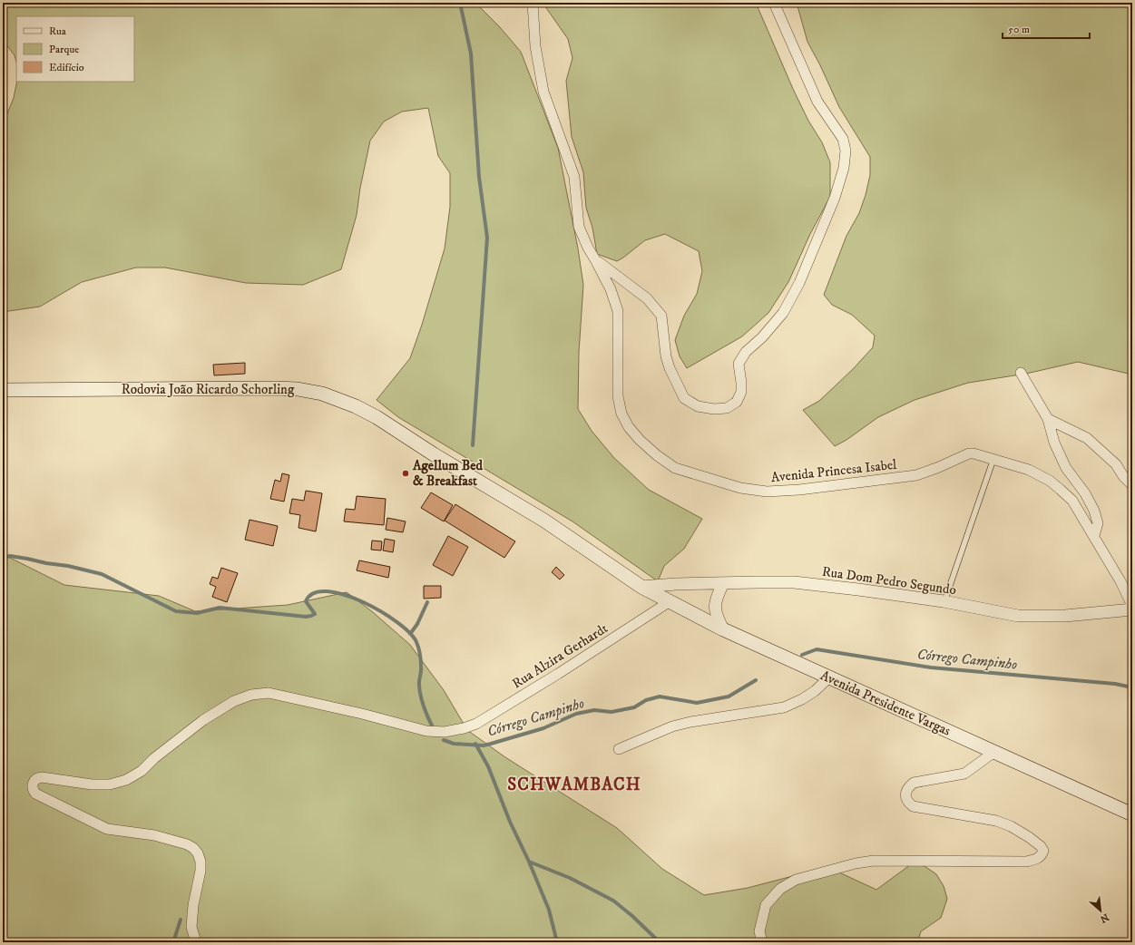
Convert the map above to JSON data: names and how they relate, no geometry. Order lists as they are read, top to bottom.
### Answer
{
  "streets": {
    "main road": ["Rodovia João Ricardo Schorling", "Avenida Presidente Vargas"],
    "street": ["Avenida Princesa Isabel", "Rua Dom Pedro Segundo", "Rua Alzira Gerhardt"]
  },
  "crossings": [
    ["Rodovia João Ricardo Schorling", "Rua Dom Pedro Segundo"],
    ["Rodovia João Ricardo Schorling", "Avenida Presidente Vargas"],
    ["Rua Dom Pedro Segundo", "Avenida Presidente Vargas"],
    ["Rua Alzira Gerhardt", "Avenida Presidente Vargas"]
  ],
  "districts": ["SCHWAMBACH"],
  "water": ["Córrego Campinho"],
  "places": ["Agellum Bed & Breakfast"],
  "legend": ["Rua", "Parque", "Edifício"],
  "scale_bar": "50 m",
  "north": "bottom right"
}
